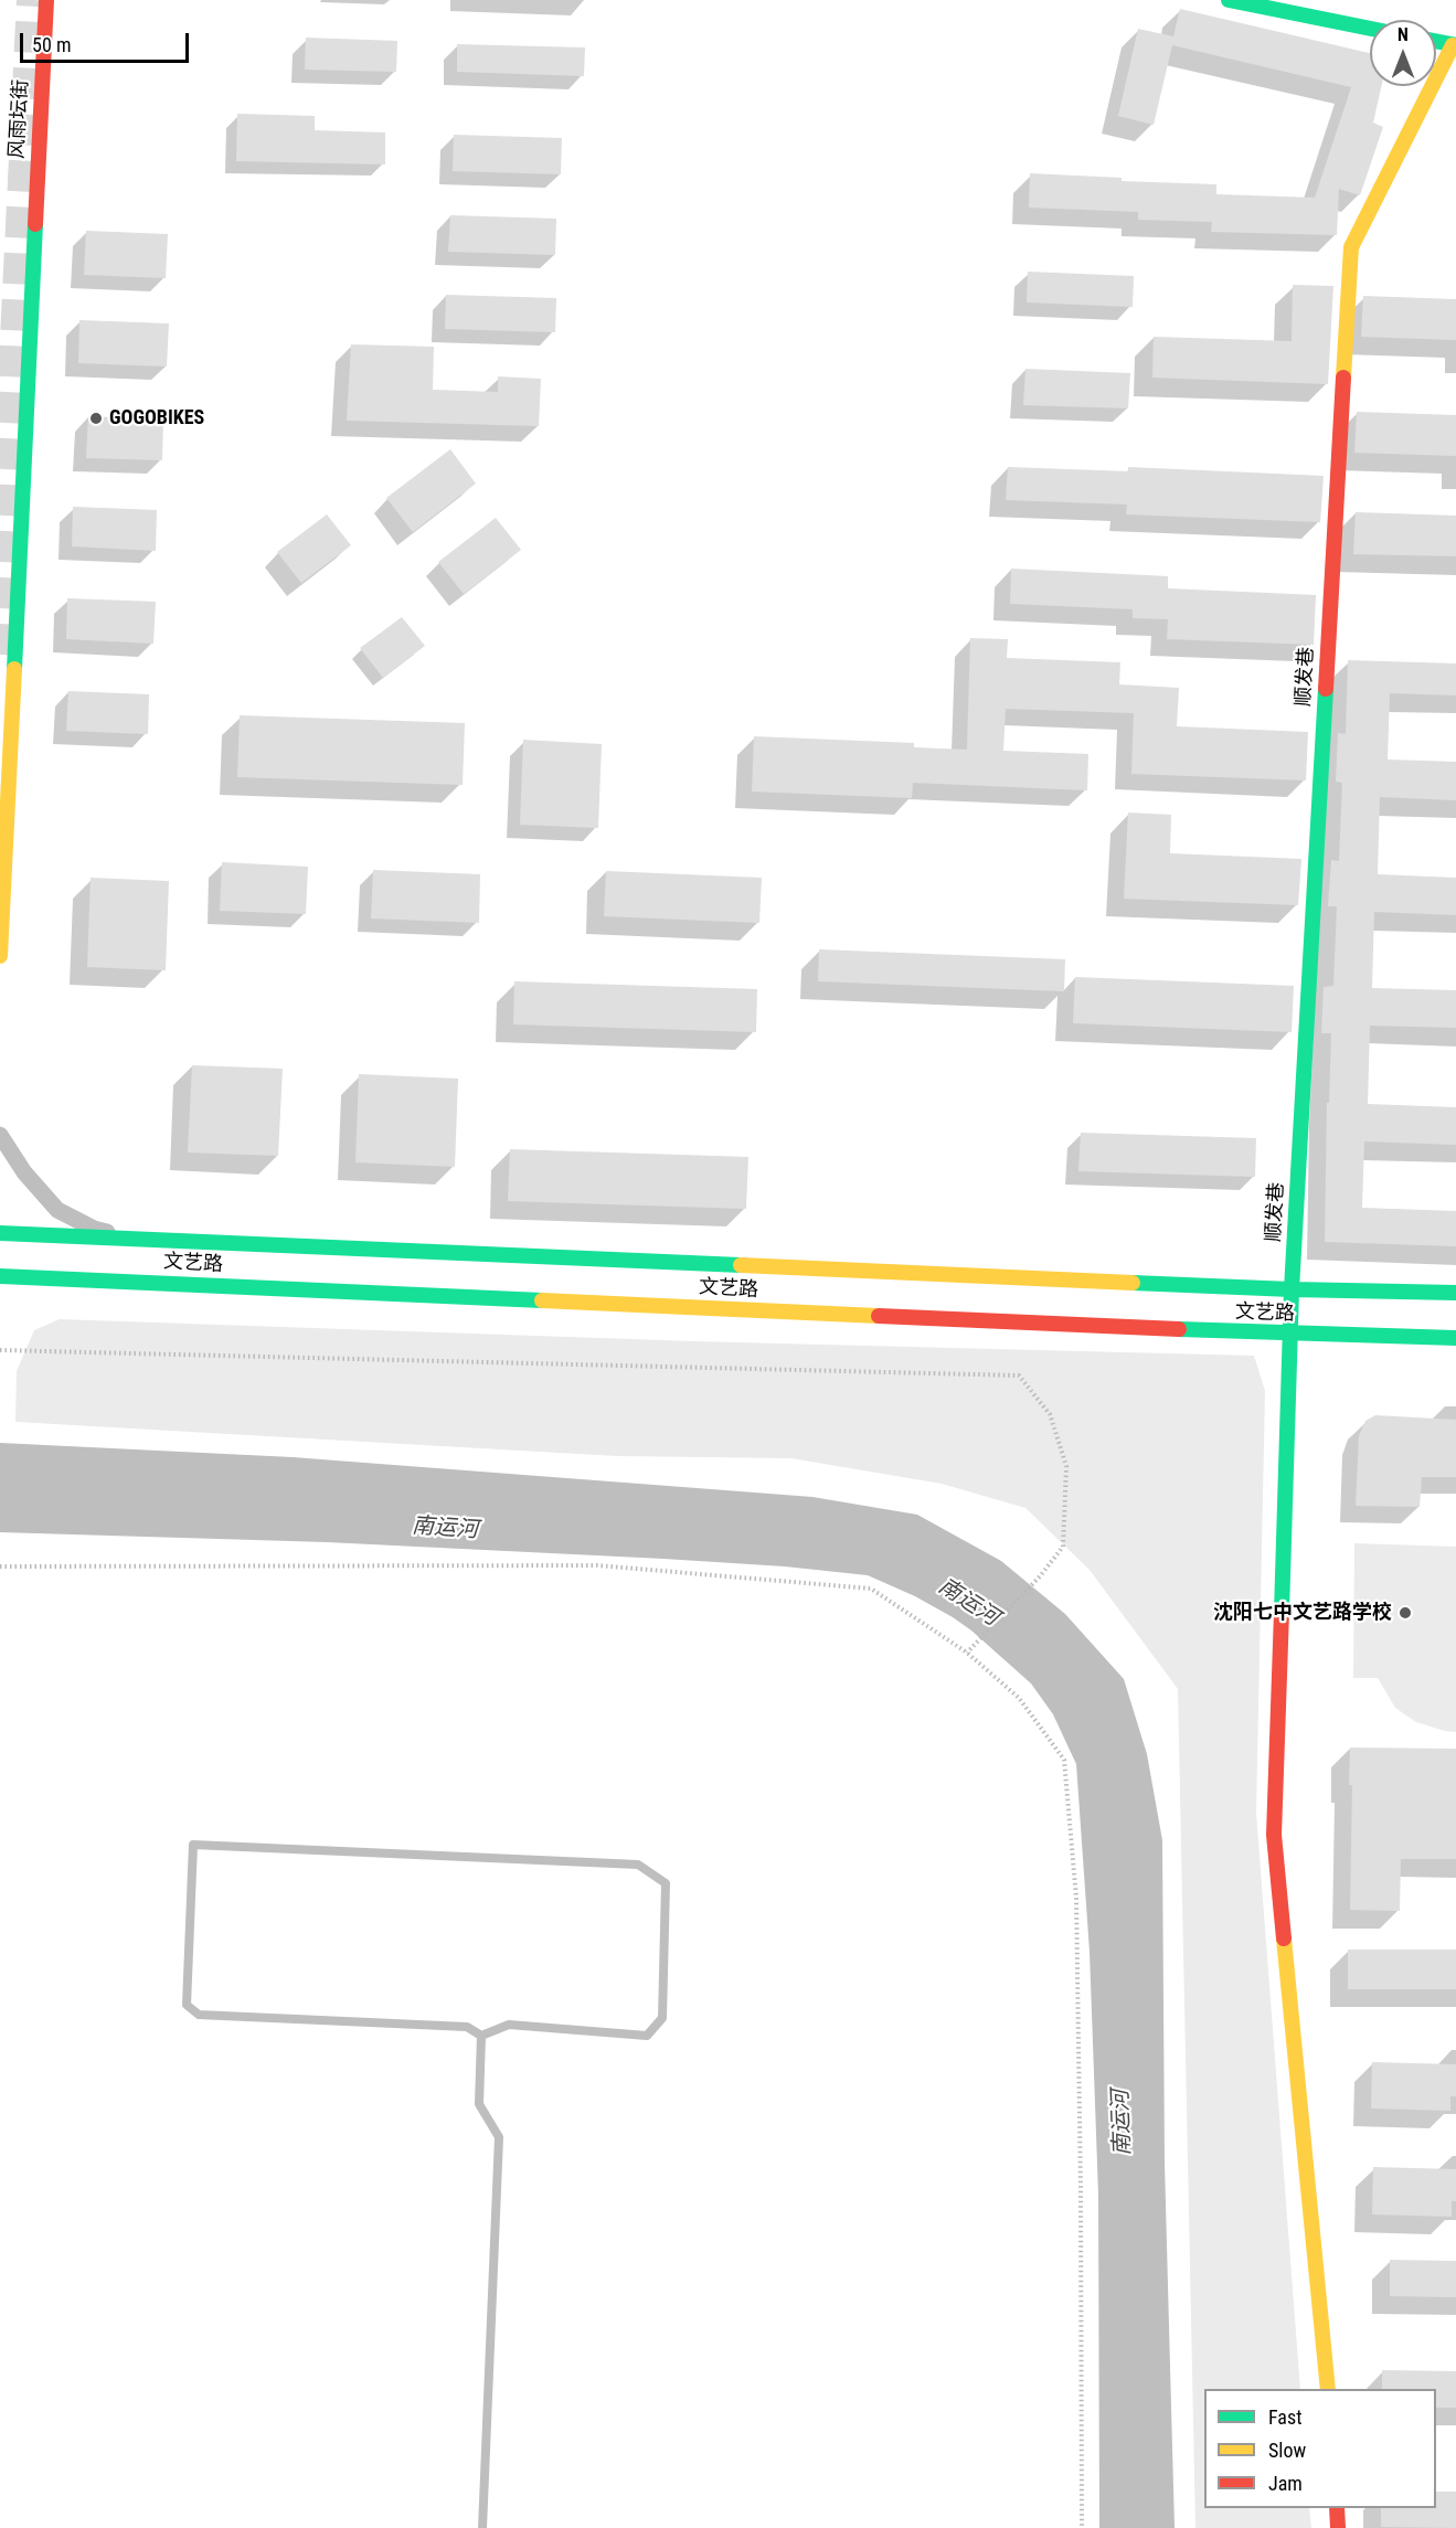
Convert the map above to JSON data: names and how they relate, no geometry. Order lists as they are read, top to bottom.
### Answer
{
  "streets": {
    "main road": ["风雨坛街", "顺发巷", "文艺路"]
  },
  "crossings": [
    ["顺发巷", "文艺路"]
  ],
  "water": ["南运河"],
  "places": ["GOGOBIKES", "沈阳七中文艺路学校"],
  "legend": ["Fast", "Slow", "Jam"],
  "scale_bar": "50 m",
  "north": "top"
}
